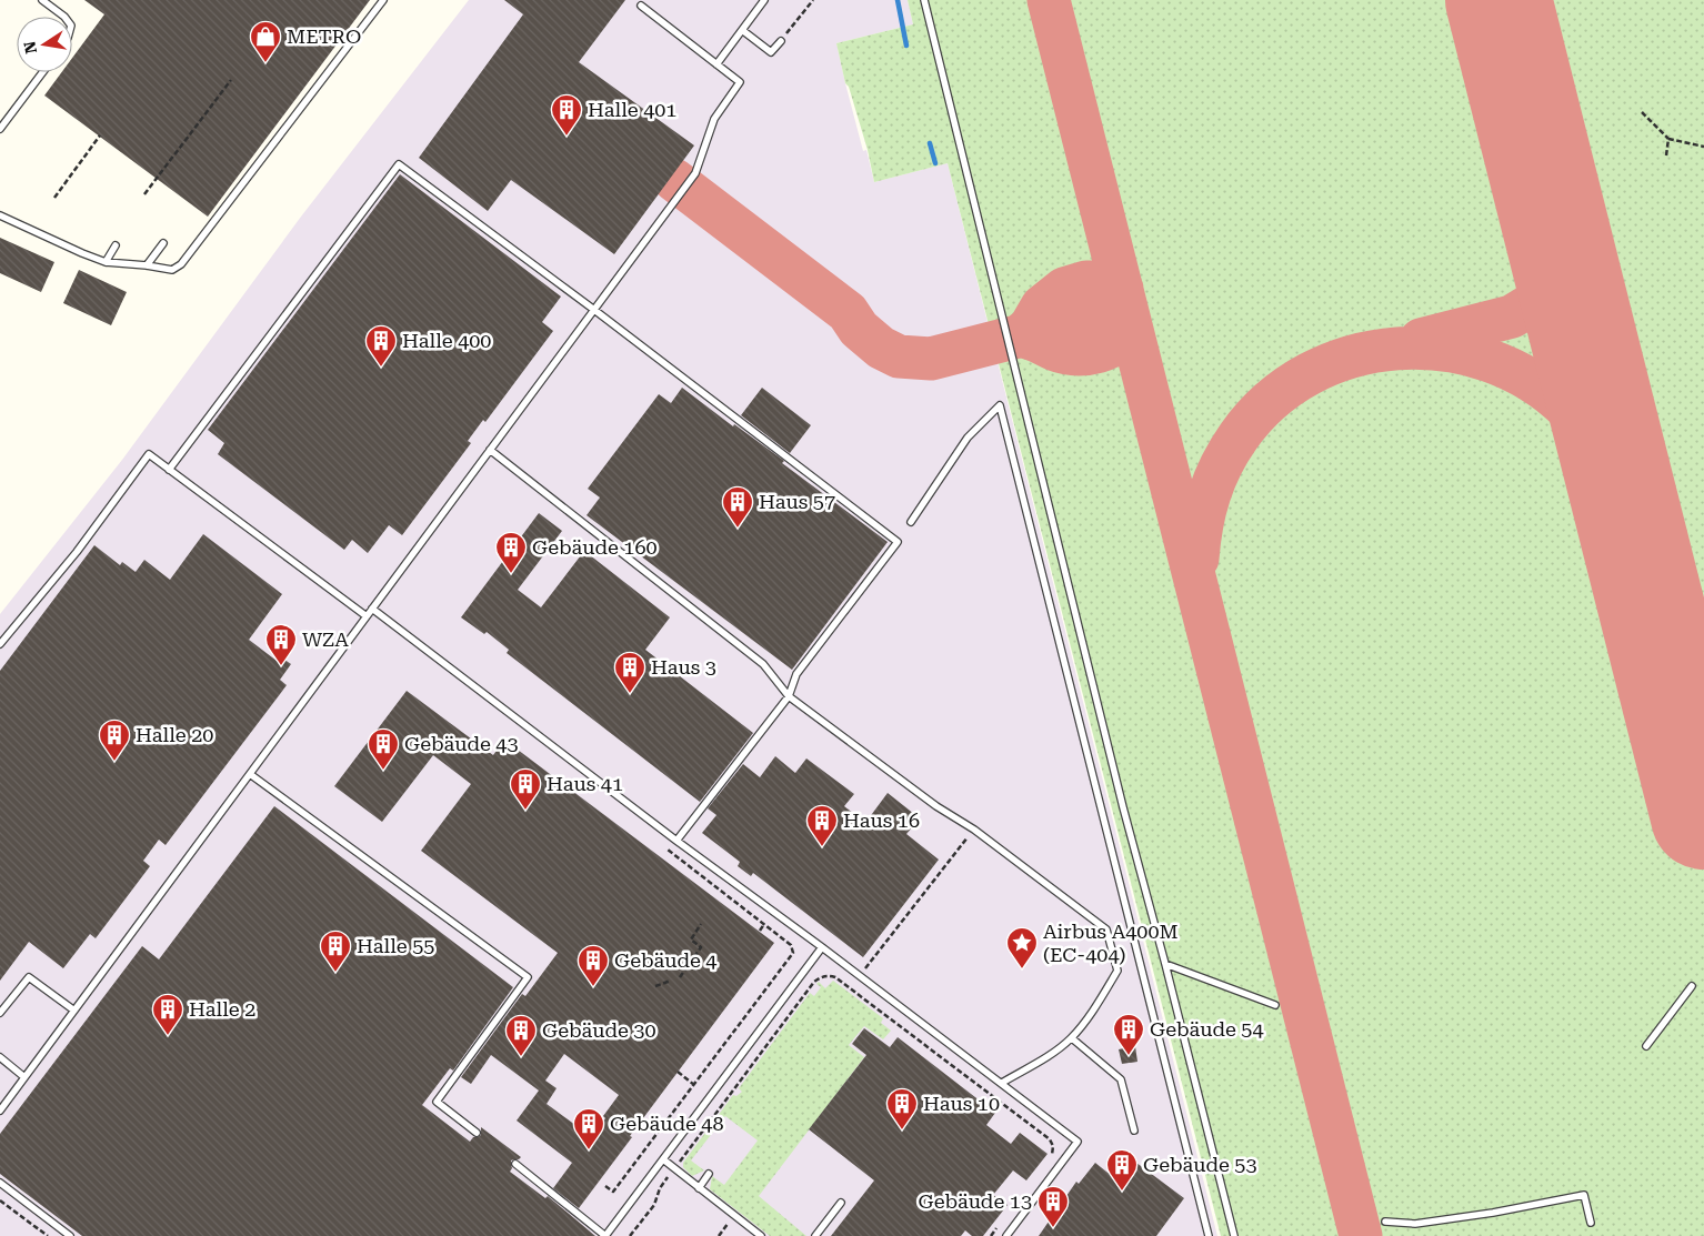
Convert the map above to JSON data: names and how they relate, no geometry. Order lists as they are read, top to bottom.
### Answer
{
  "places": {
    "shop": ["METRO"],
    "building": [
      "Halle 401",
      "Halle 400",
      "Haus 57",
      "Gebäude 160",
      "WZA",
      "Haus 3",
      "Halle 20",
      "Gebäude 43",
      "Haus 41",
      "Haus 16",
      "Halle 55",
      "Gebäude 4",
      "Halle 2",
      "Gebäude 54",
      "Gebäude 30",
      "Haus 10",
      "Gebäude 48",
      "Gebäude 53",
      "Gebäude 13"
    ],
    "place": ["Airbus A400M (EC-404)"]
  },
  "north": "left"
}
